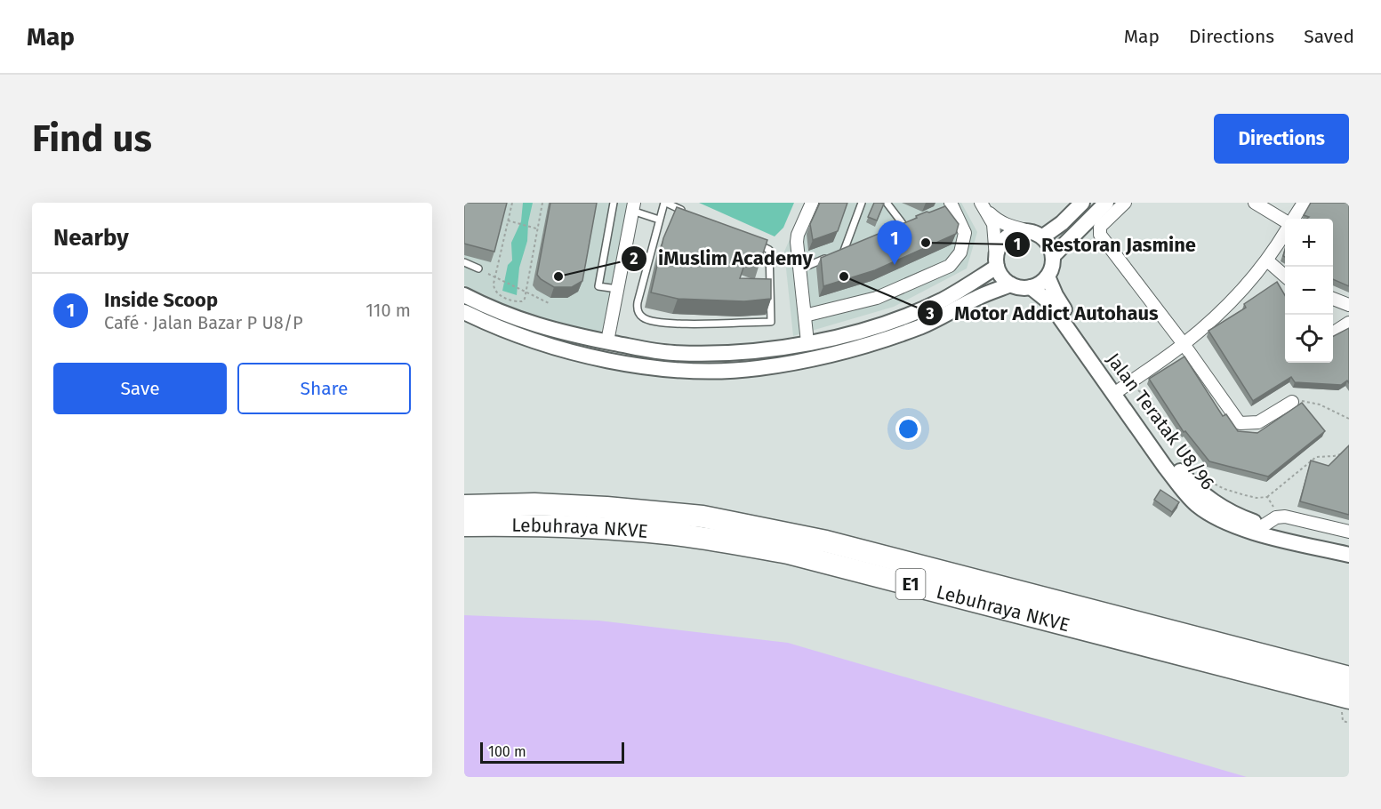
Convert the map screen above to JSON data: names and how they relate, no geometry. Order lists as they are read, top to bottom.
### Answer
{
  "streets": {
    "highway": ["Lebuhraya NKVE", "E1"],
    "street": ["Jalan Teratak U8/96"]
  },
  "places": ["Restoran Jasmine", "iMuslim Academy", "Motor Addict Autohaus"],
  "scale_bar": "100 m",
  "page": {
    "header": "Map",
    "nav": ["Map", "Directions", "Saved"],
    "buttons": [
      "Directions",
      ["Save", "Share"]
    ],
    "title": "Find us",
    "heading": "Nearby",
    "map_buttons": ["+", "−"],
    "pins": "1",
    "list": [
      {
        "mark": "1",
        "name": "Inside Scoop",
        "note": "Café · Jalan Bazar P U8/P",
        "value": "110 m"
      }
    ],
    "scale": "100 m"
  }
}
